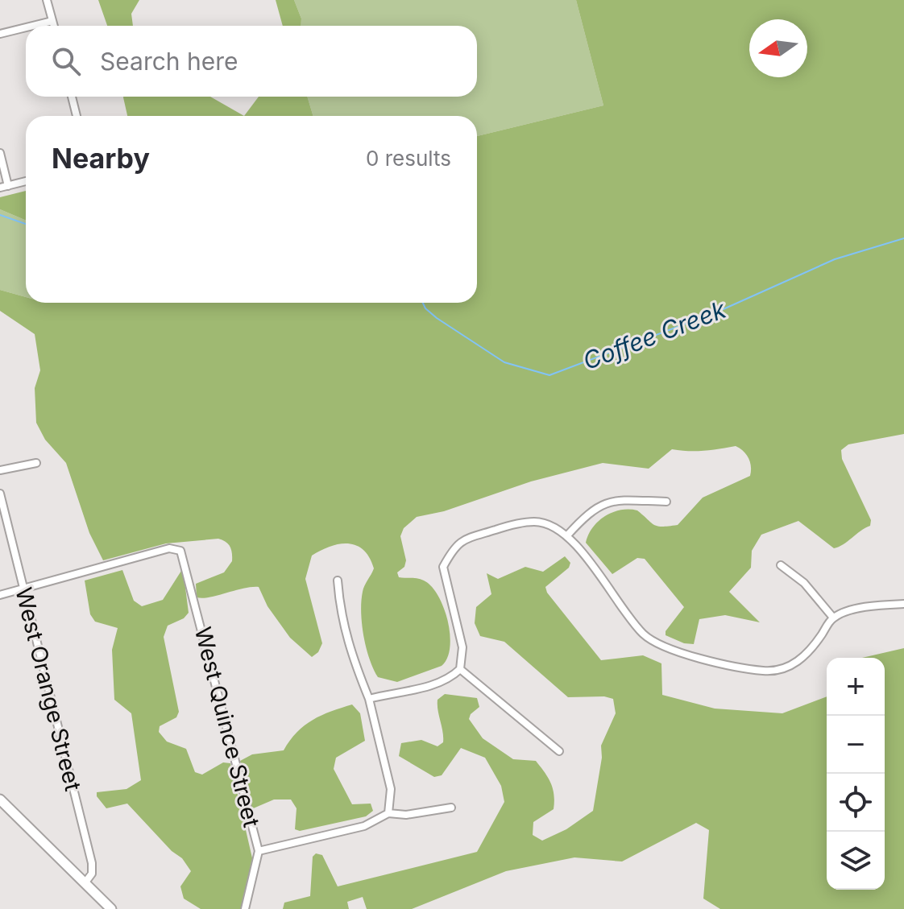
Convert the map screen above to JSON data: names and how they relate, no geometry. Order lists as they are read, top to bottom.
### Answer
{
  "streets": {
    "street": ["West Orange Street", "West Quince Street"]
  },
  "crossings": [
    ["West Orange Street", "West Quince Street"]
  ],
  "water": ["Coffee Creek"],
  "north": "left",
  "page": {
    "search": "Search here",
    "heading": ["Nearby", "0 results"],
    "map_buttons": ["+", "−"]
  }
}
